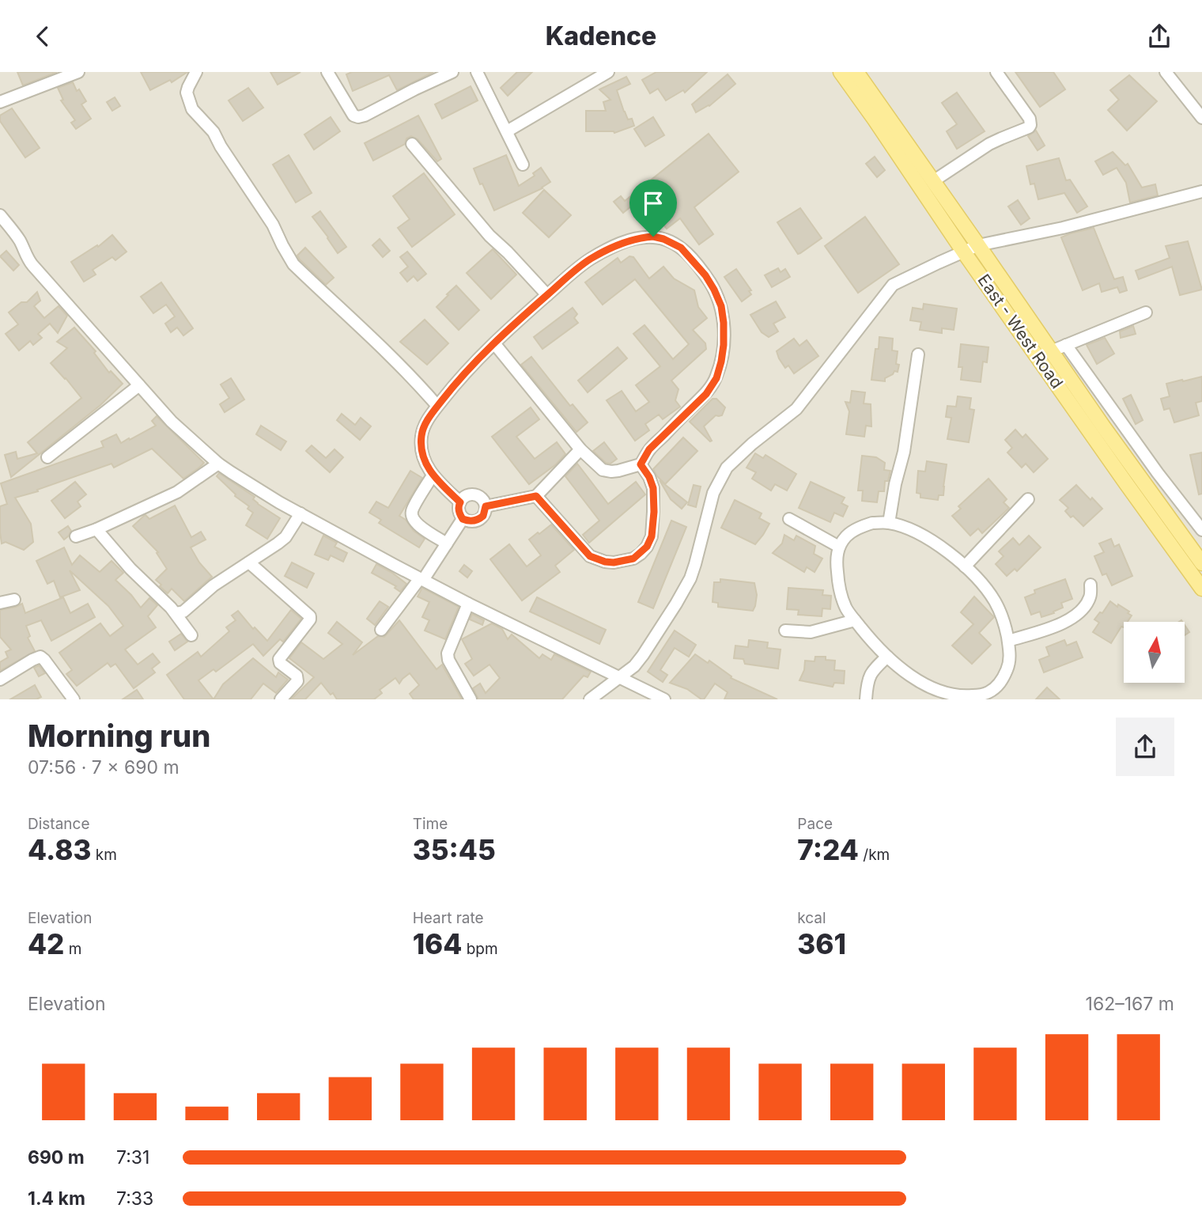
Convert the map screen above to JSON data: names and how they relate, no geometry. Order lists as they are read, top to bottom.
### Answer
{
  "streets": {
    "main road": ["East - West Road"]
  },
  "north": "top",
  "page": {
    "header": "Kadence",
    "heading": ["Morning run", "07:56 · 7 × 690 m"],
    "stats": [
      ["Distance", "4.83 km"],
      ["Time", "35:45"],
      ["Pace", "7:24 /km"],
      ["Elevation", "42 m"],
      ["Heart rate", "164 bpm"],
      ["kcal", "361"]
    ],
    "chart": ["Elevation", "162–167 m"],
    "list": [
      {
        "name": "690 m",
        "note": "7:31"
      },
      {
        "name": "1.4 km",
        "note": "7:33"
      }
    ]
  }
}
